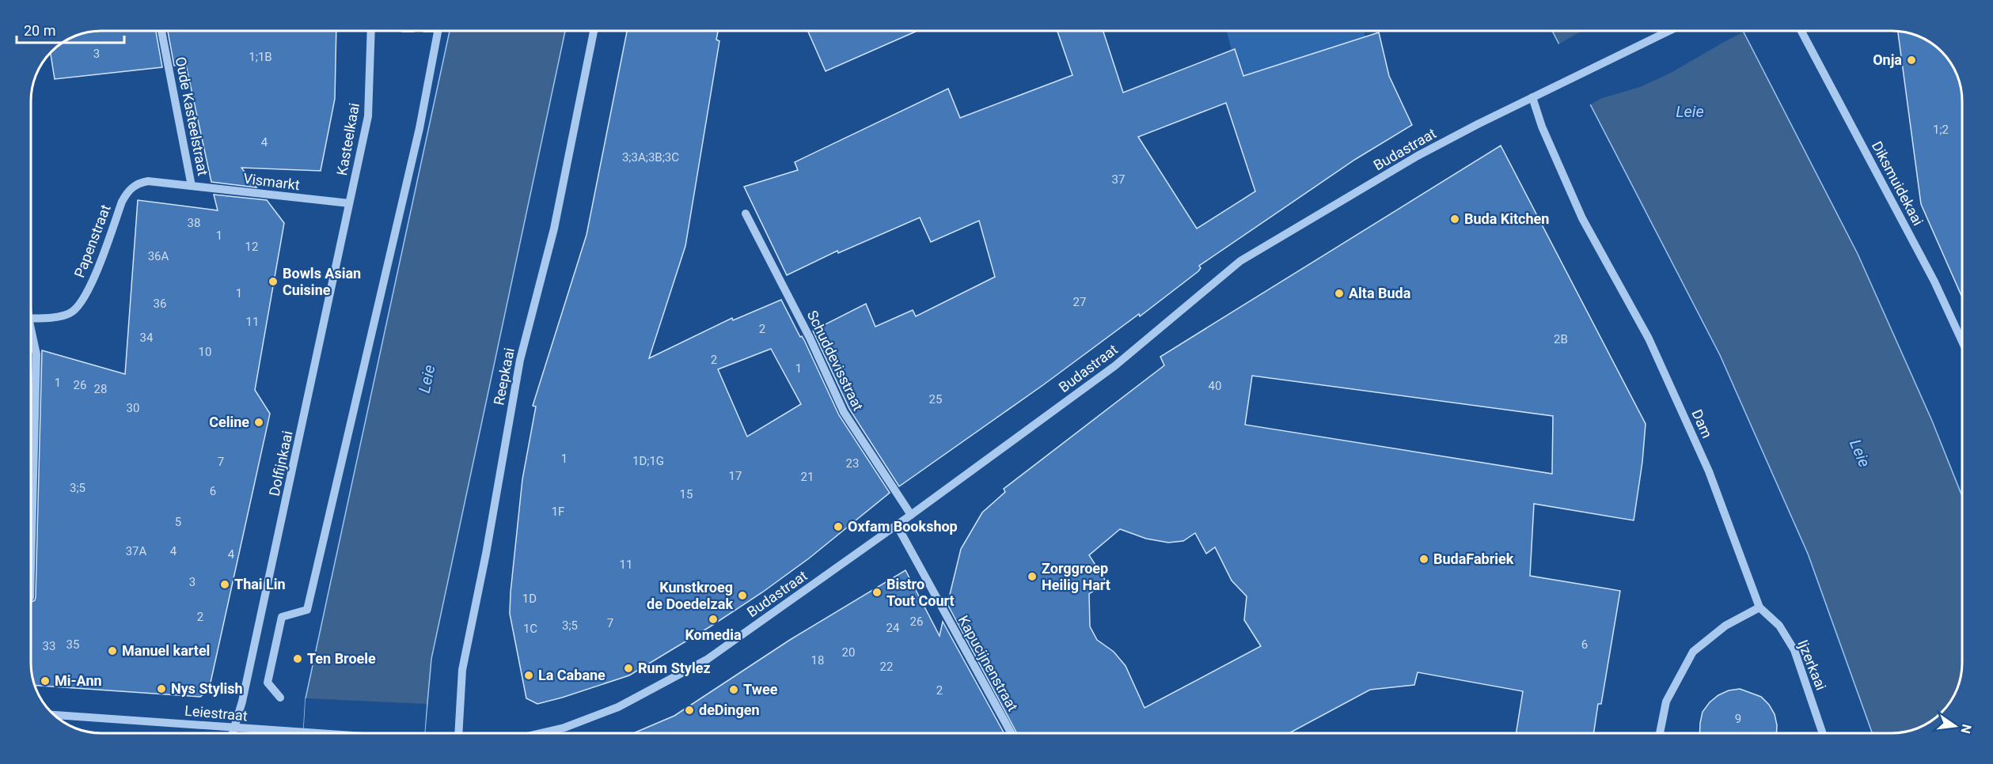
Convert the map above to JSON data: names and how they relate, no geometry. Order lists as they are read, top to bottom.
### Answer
{
  "streets": {
    "street": [
      "Oude Kasteelstraat",
      "Kasteelkaai",
      "Budastraat",
      "Vismarkt",
      "Diksmuidekaai",
      "Papenstraat",
      "Schuddevisstraat",
      "Reepkaai",
      "Dam",
      "Dolfijnkaai",
      "Kapucijnenstraat",
      "Ijzerkaai",
      "Leiestraat"
    ]
  },
  "crossings": [
    ["Oude Kasteelstraat", "Vismarkt"],
    ["Oude Kasteelstraat", "Papenstraat"],
    ["Kasteelkaai", "Vismarkt"],
    ["Kasteelkaai", "Dolfijnkaai"],
    ["Budastraat", "Schuddevisstraat"],
    ["Budastraat", "Dam"],
    ["Budastraat", "Kapucijnenstraat"],
    ["Vismarkt", "Papenstraat"],
    ["Vismarkt", "Dolfijnkaai"],
    ["Dam", "Ijzerkaai"],
    ["Dolfijnkaai", "Leiestraat"]
  ],
  "water": ["Leie"],
  "places": [
    "Onja",
    "Buda Kitchen",
    "Bowls Asian Cuisine",
    "Alta Buda",
    "Celine",
    "Oxfam Bookshop",
    "BudaFabriek",
    "Zorggroep Heilig Hart",
    "Thai Lin",
    "Bistro Tout Court",
    "Kunstkroeg de Doedelzak",
    "Komedia",
    "Manuel kartel",
    "Ten Broele",
    "Rum Stylez",
    "La Cabane",
    "Mi-Ann",
    "Nys Stylish",
    "Twee",
    "deDingen"
  ],
  "house_numbers": [
    "3",
    "1;1B",
    "1;2",
    "4",
    "3;3A;3B;3C",
    "37",
    "38",
    "1",
    "12",
    "36A",
    "1",
    "27",
    "36",
    "11",
    "2",
    "34",
    "2B",
    "10",
    "2",
    "1",
    "1",
    "26",
    "40",
    "28",
    "25",
    "30",
    "1",
    "1D;1G",
    "7",
    "23",
    "17",
    "21",
    "3;5",
    "6",
    "15",
    "1F",
    "5",
    "37A",
    "4",
    "4",
    "11",
    "3",
    "1D",
    "2",
    "26",
    "7",
    "3;5",
    "24",
    "1C",
    "35",
    "6",
    "33",
    "20",
    "18",
    "22",
    "2",
    "9"
  ],
  "scale_bar": "20 m",
  "north": "right"
}
